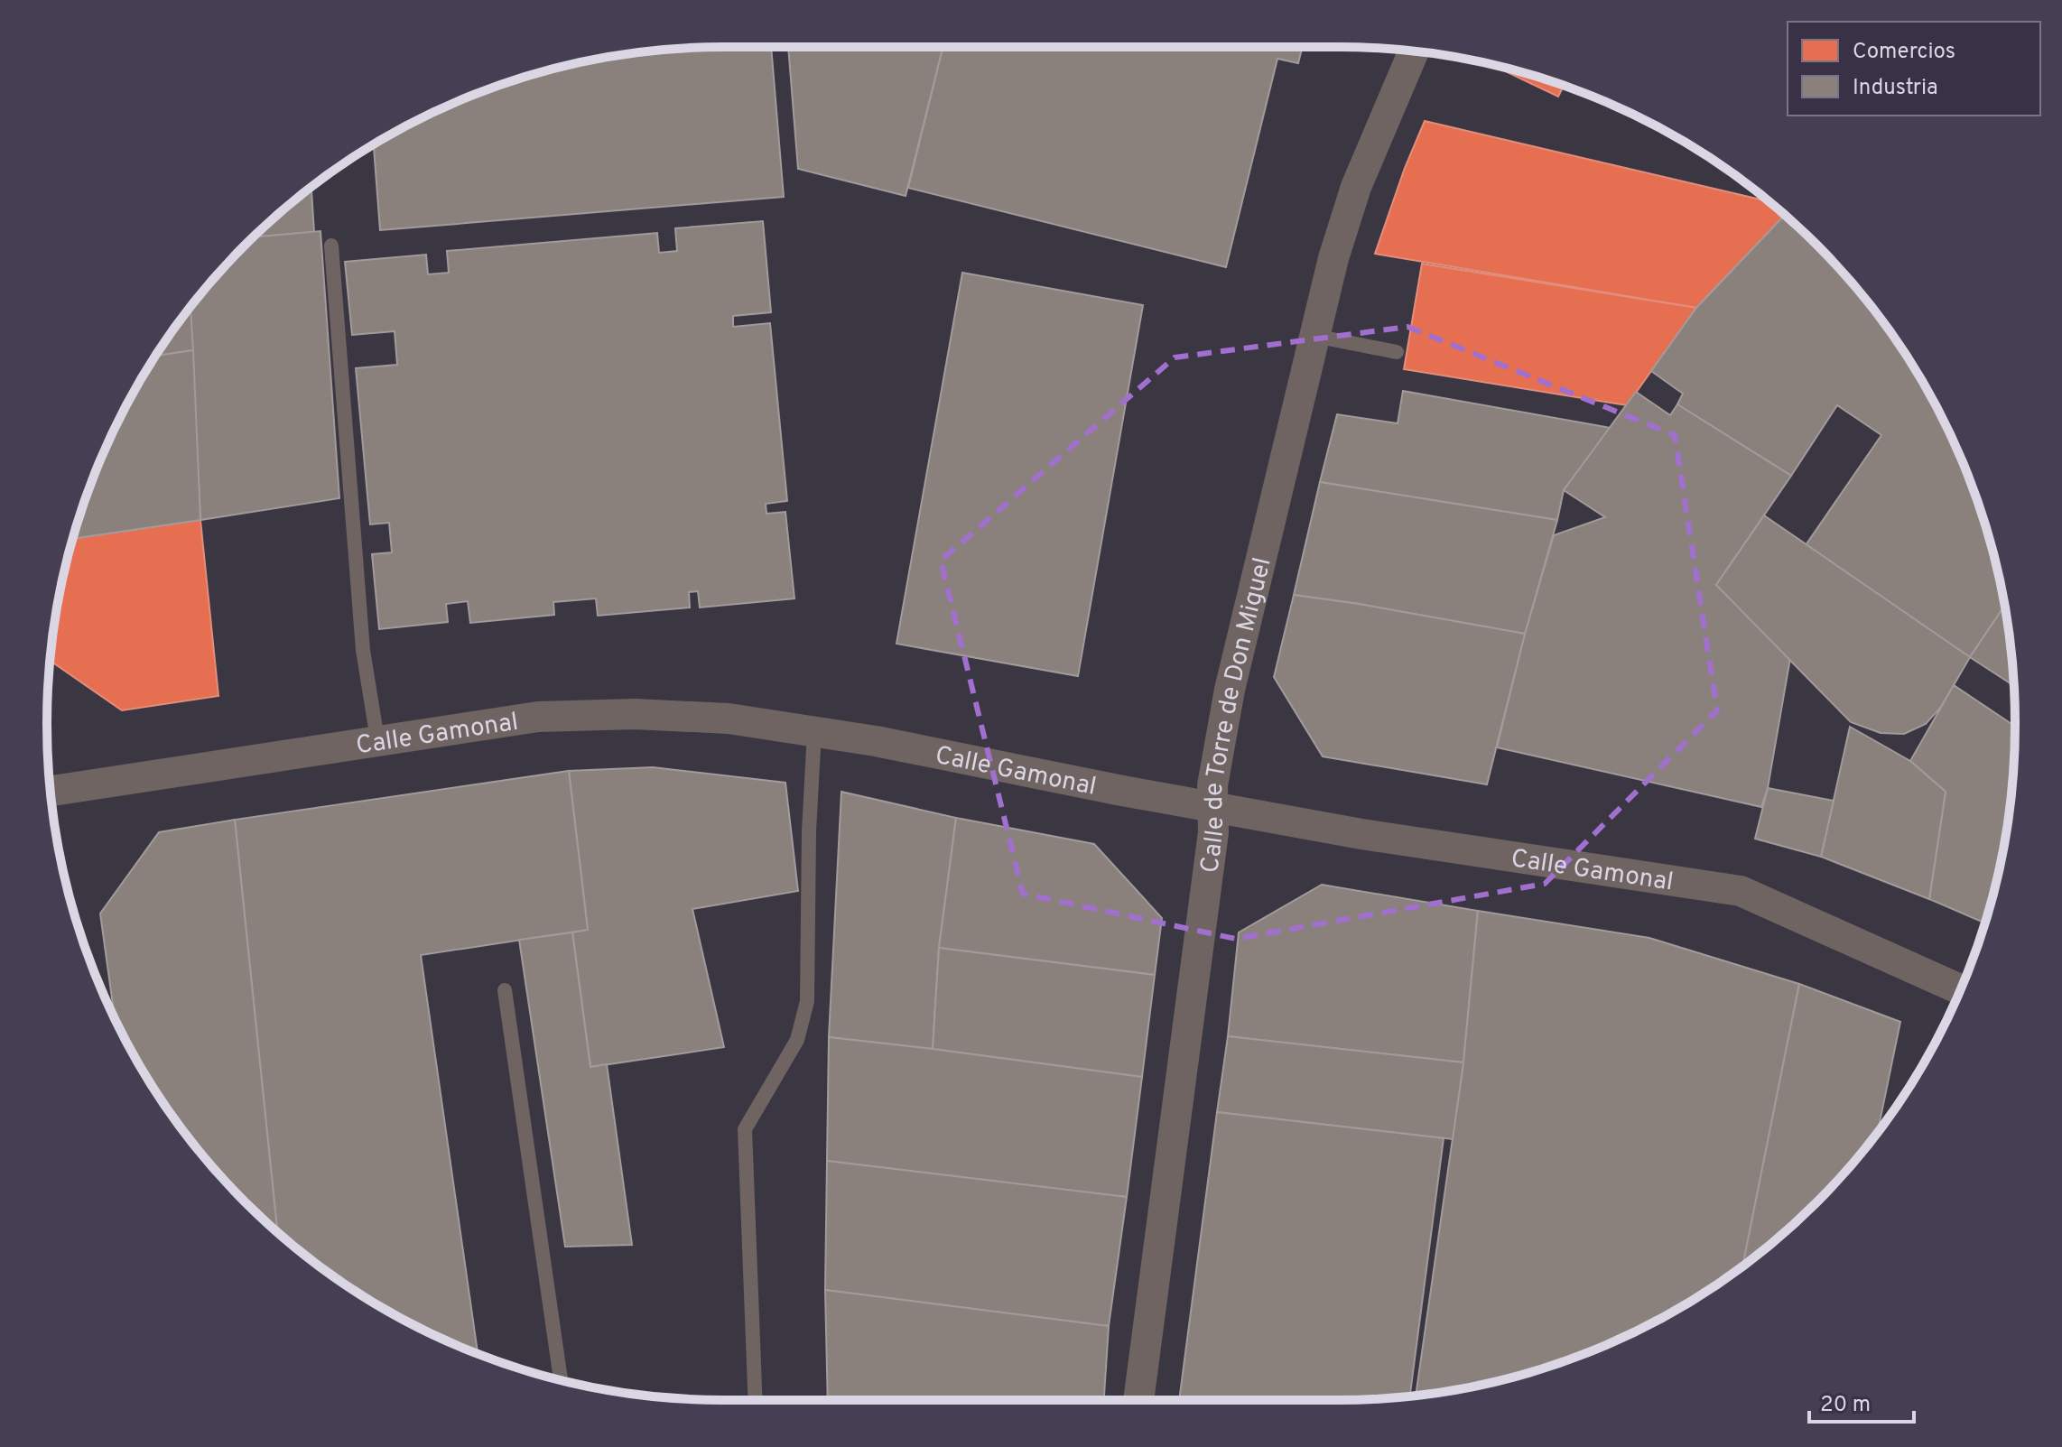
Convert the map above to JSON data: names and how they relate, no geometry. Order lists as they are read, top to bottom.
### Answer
{
  "streets": {
    "street": ["Calle de Torre de Don Miguel", "Calle Gamonal"]
  },
  "crossings": [
    ["Calle de Torre de Don Miguel", "Calle Gamonal"]
  ],
  "legend": ["Comercios", "Industria"],
  "scale_bar": "20 m"
}
